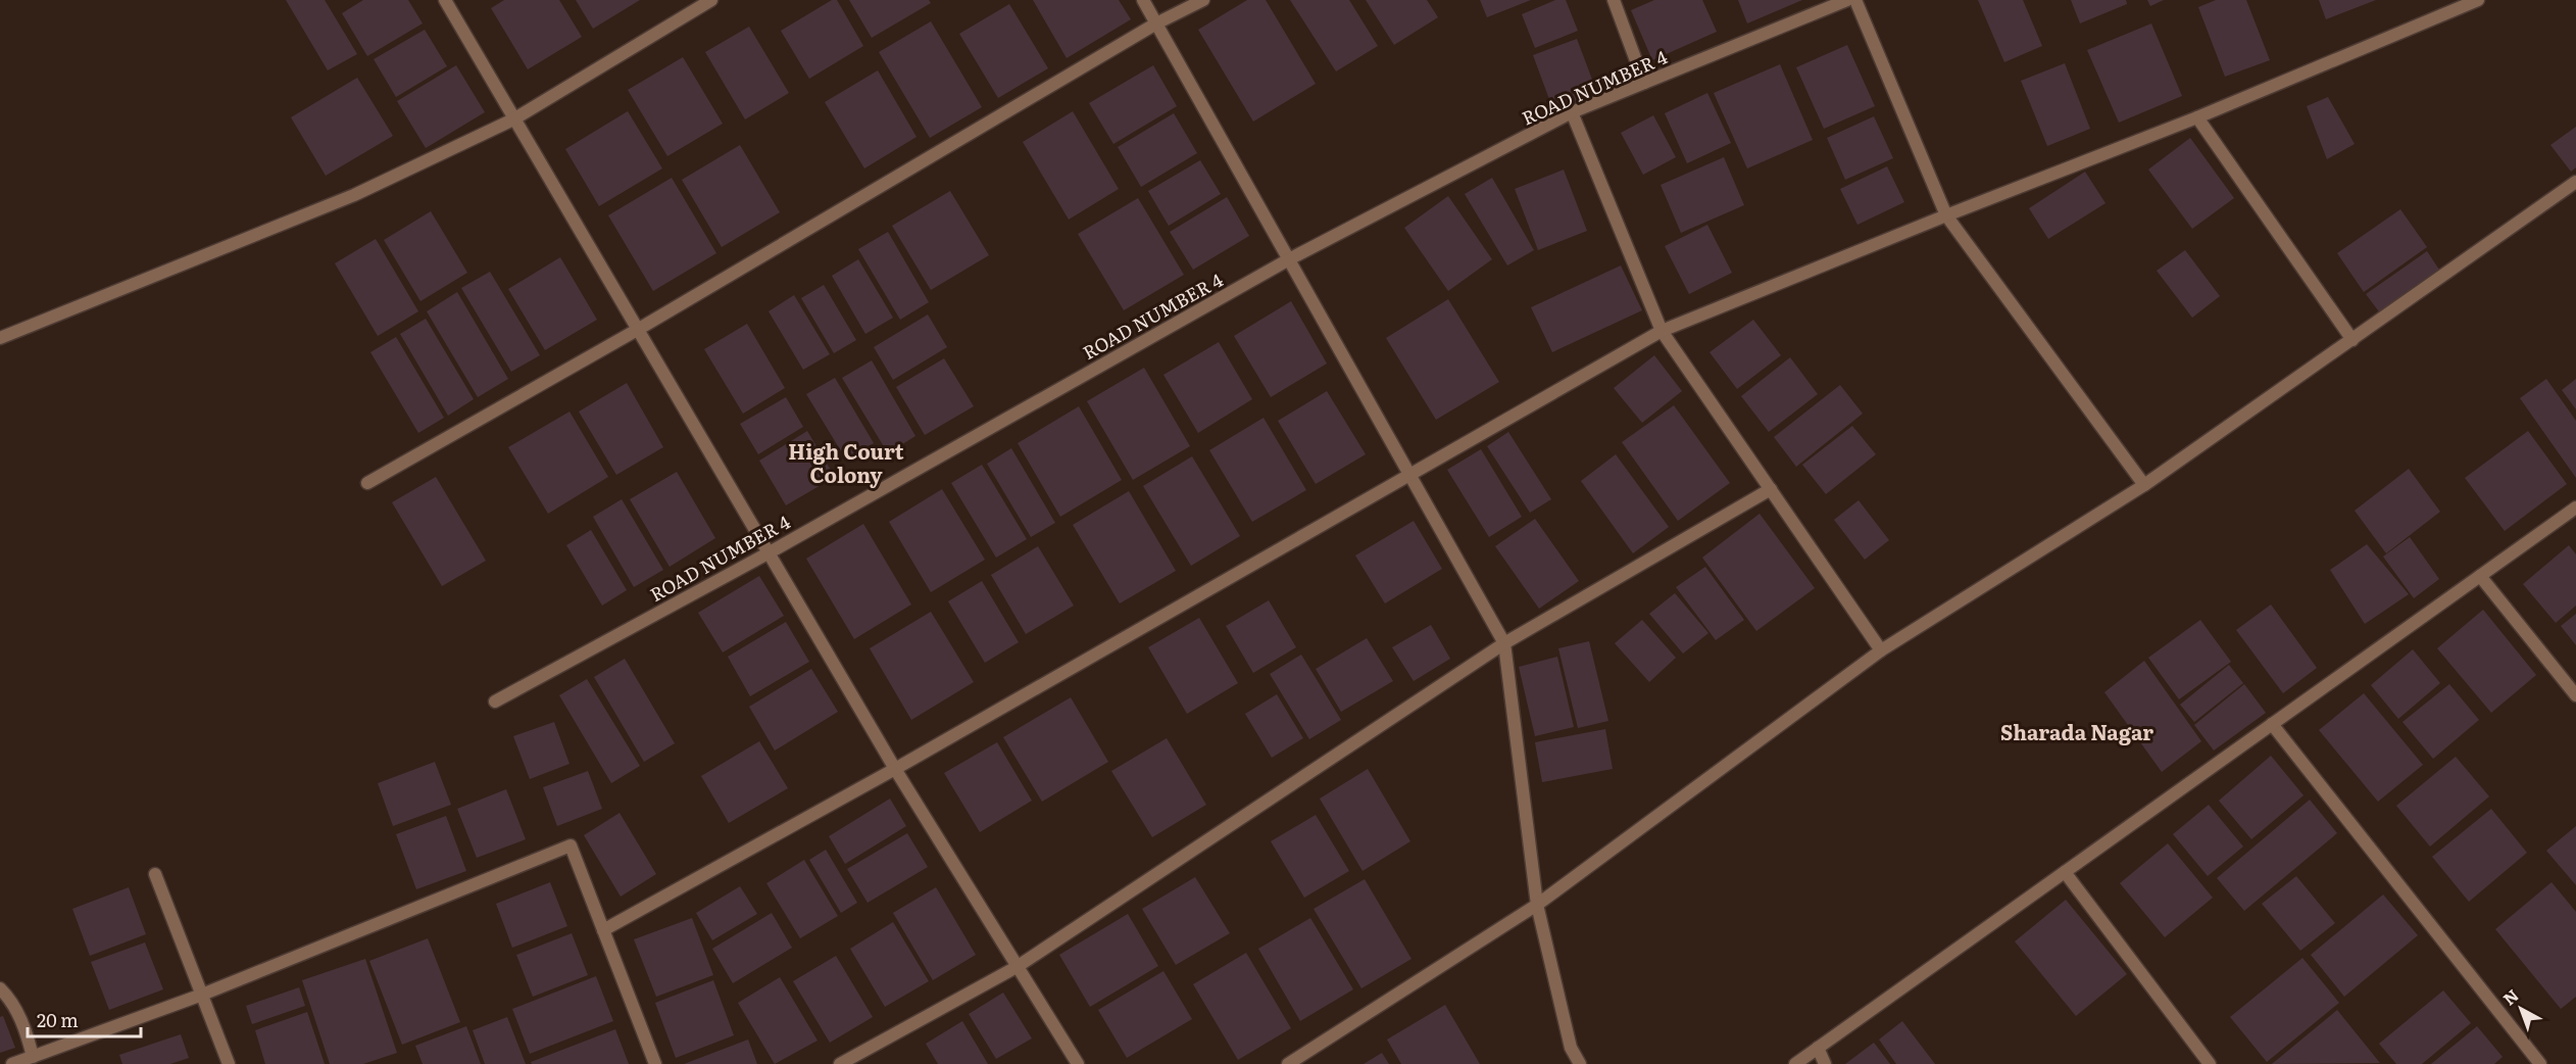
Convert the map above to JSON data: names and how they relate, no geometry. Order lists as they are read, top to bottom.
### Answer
{
  "streets": {
    "street": ["ROAD NUMBER 4"]
  },
  "districts": ["High Court Colony", "Sharada Nagar"],
  "scale_bar": "20 m",
  "north": "top left"
}
